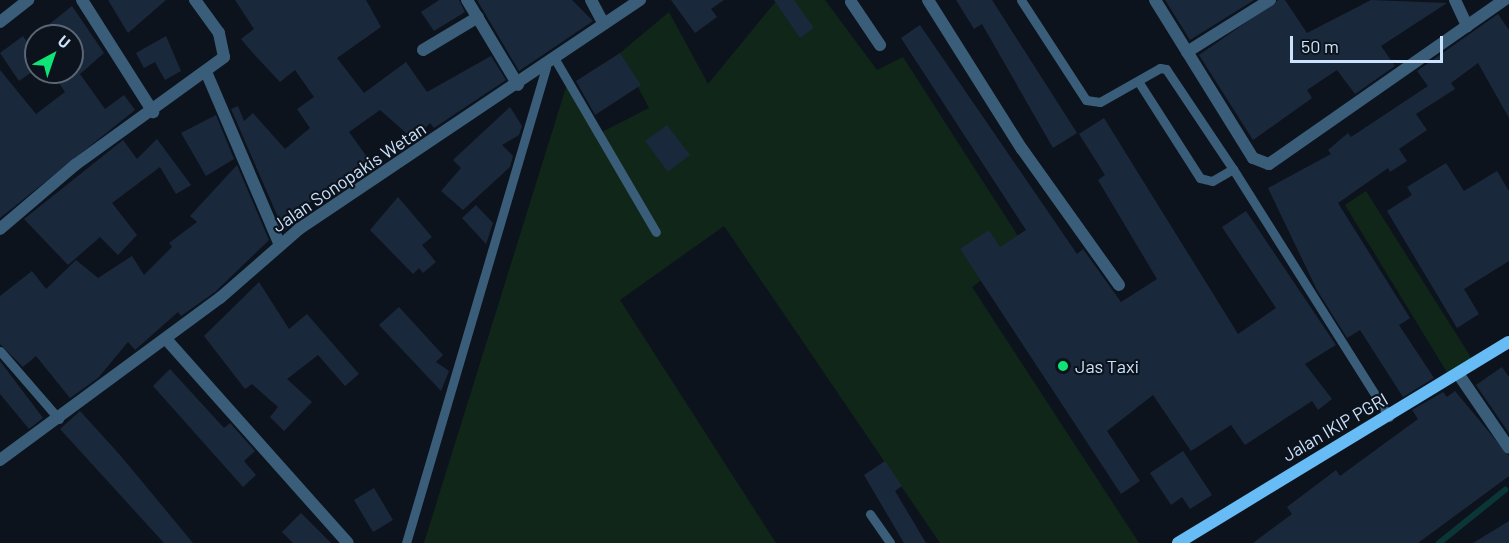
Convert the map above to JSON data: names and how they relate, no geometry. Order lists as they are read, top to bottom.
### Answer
{
  "streets": {
    "main road": ["Jalan IKIP PGRI"],
    "street": ["Jalan Sonopakis Wetan"]
  },
  "places": ["Jas Taxi"],
  "scale_bar": "50 m",
  "north": "top right"
}
